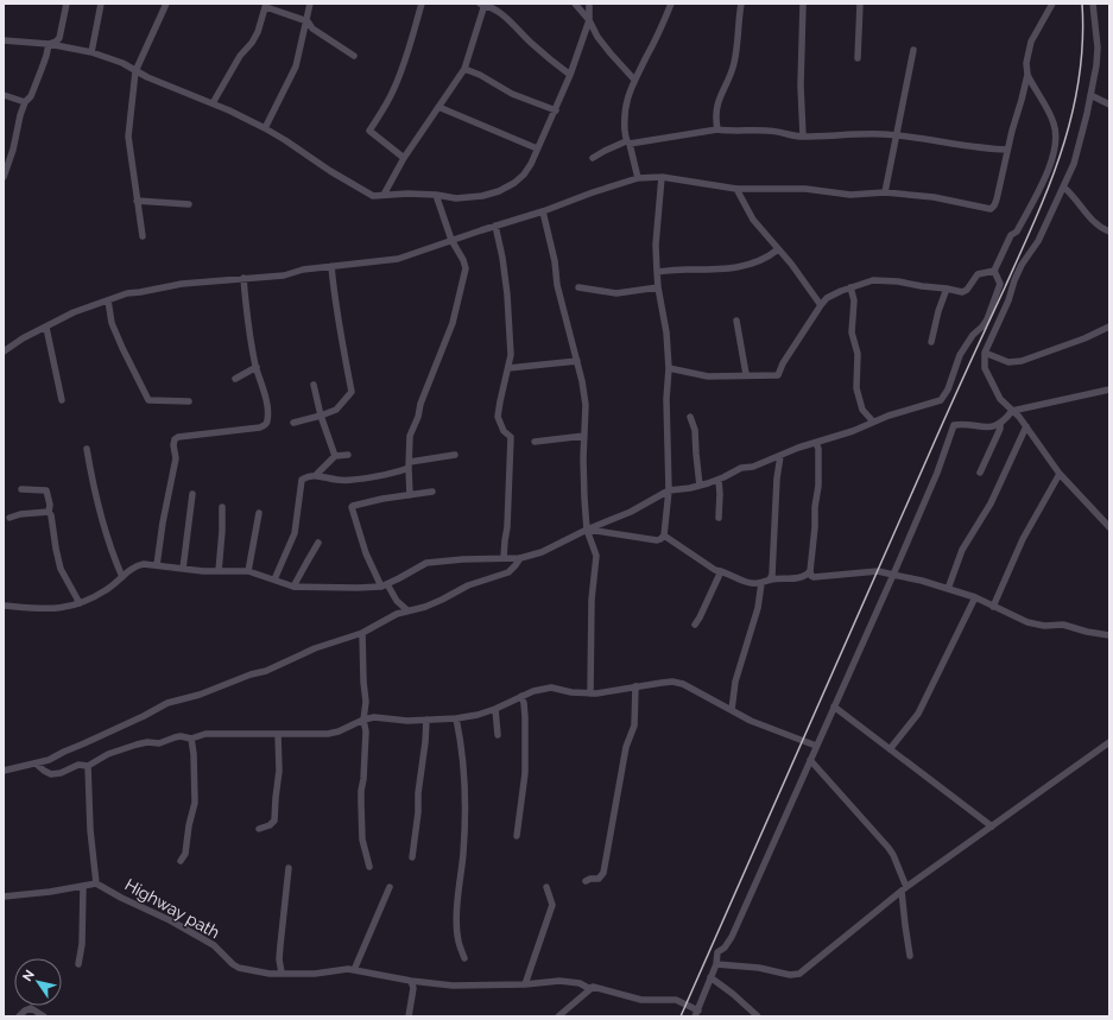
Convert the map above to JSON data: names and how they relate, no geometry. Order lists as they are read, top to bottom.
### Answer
{
  "streets": {
    "street": ["Highway path"]
  },
  "north": "top left"
}
